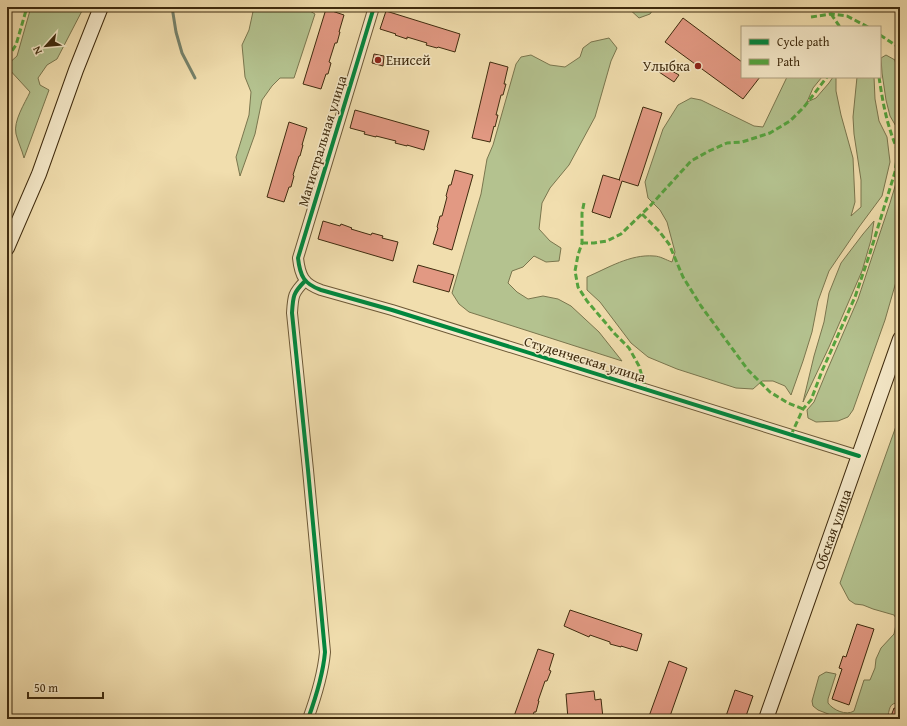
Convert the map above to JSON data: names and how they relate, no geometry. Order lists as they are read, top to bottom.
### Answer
{
  "streets": {
    "street": ["Магистральная улица", "Студенческая улица", "Обская улица"]
  },
  "crossings": [
    ["Магистральная улица", "Студенческая улица"],
    ["Студенческая улица", "Обская улица"]
  ],
  "places": ["Енисей", "Улыбка"],
  "legend": ["Cycle path", "Path"],
  "scale_bar": "50 m",
  "north": "bottom left"
}
